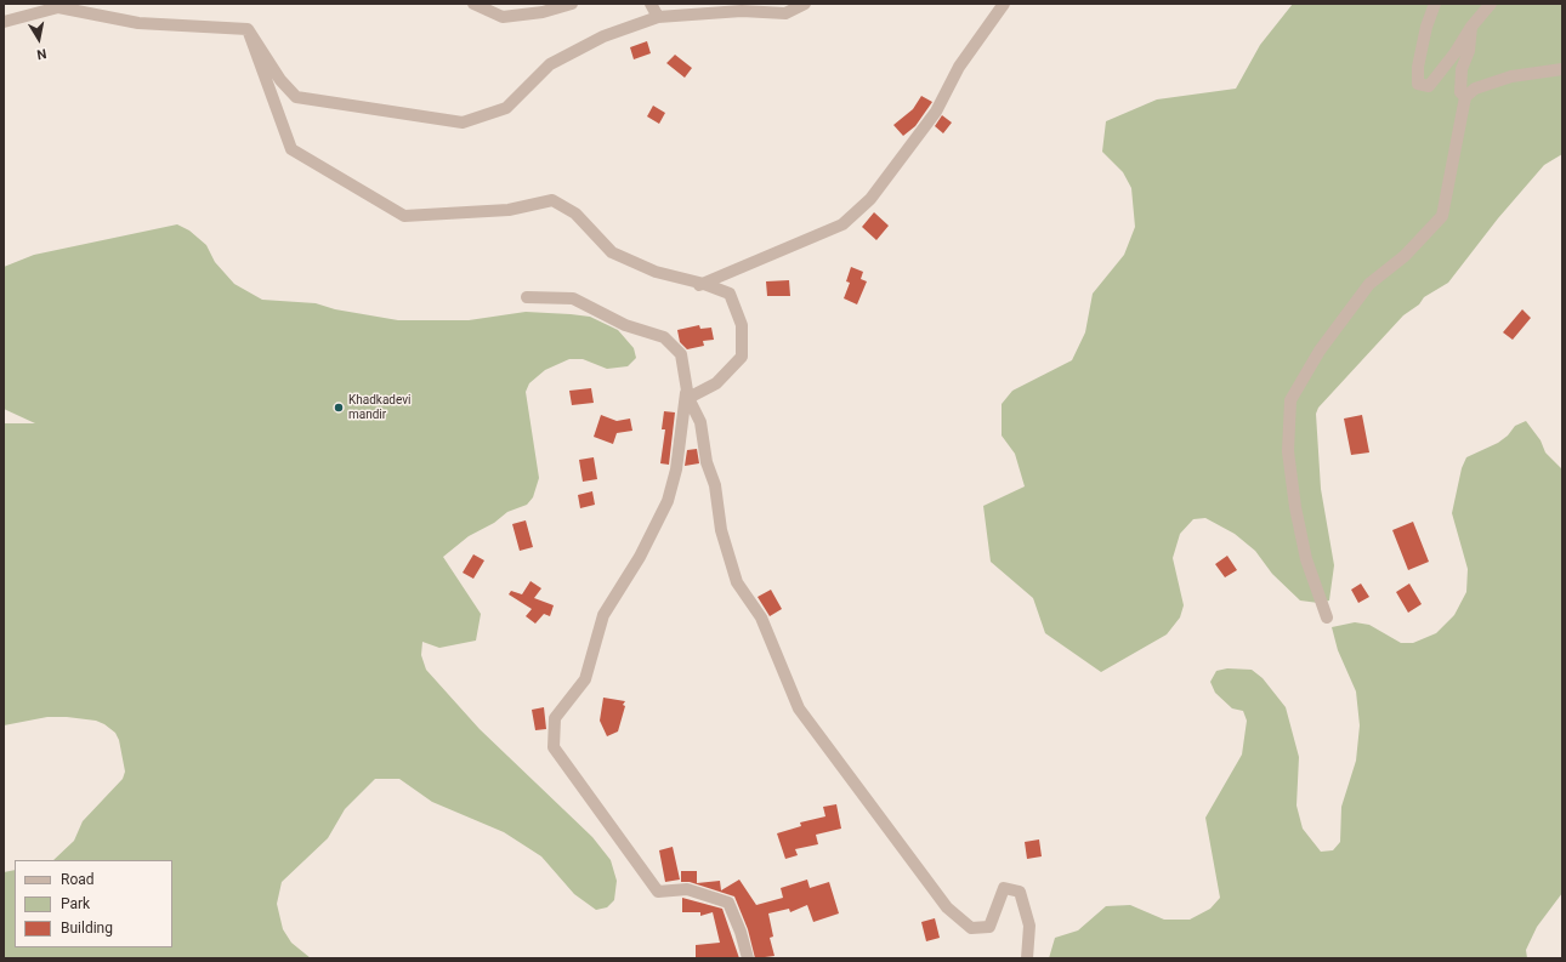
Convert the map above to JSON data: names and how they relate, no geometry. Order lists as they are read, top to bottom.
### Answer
{
  "places": ["Khadkadevi mandir"],
  "legend": ["Road", "Park", "Building"],
  "north": "bottom"
}
